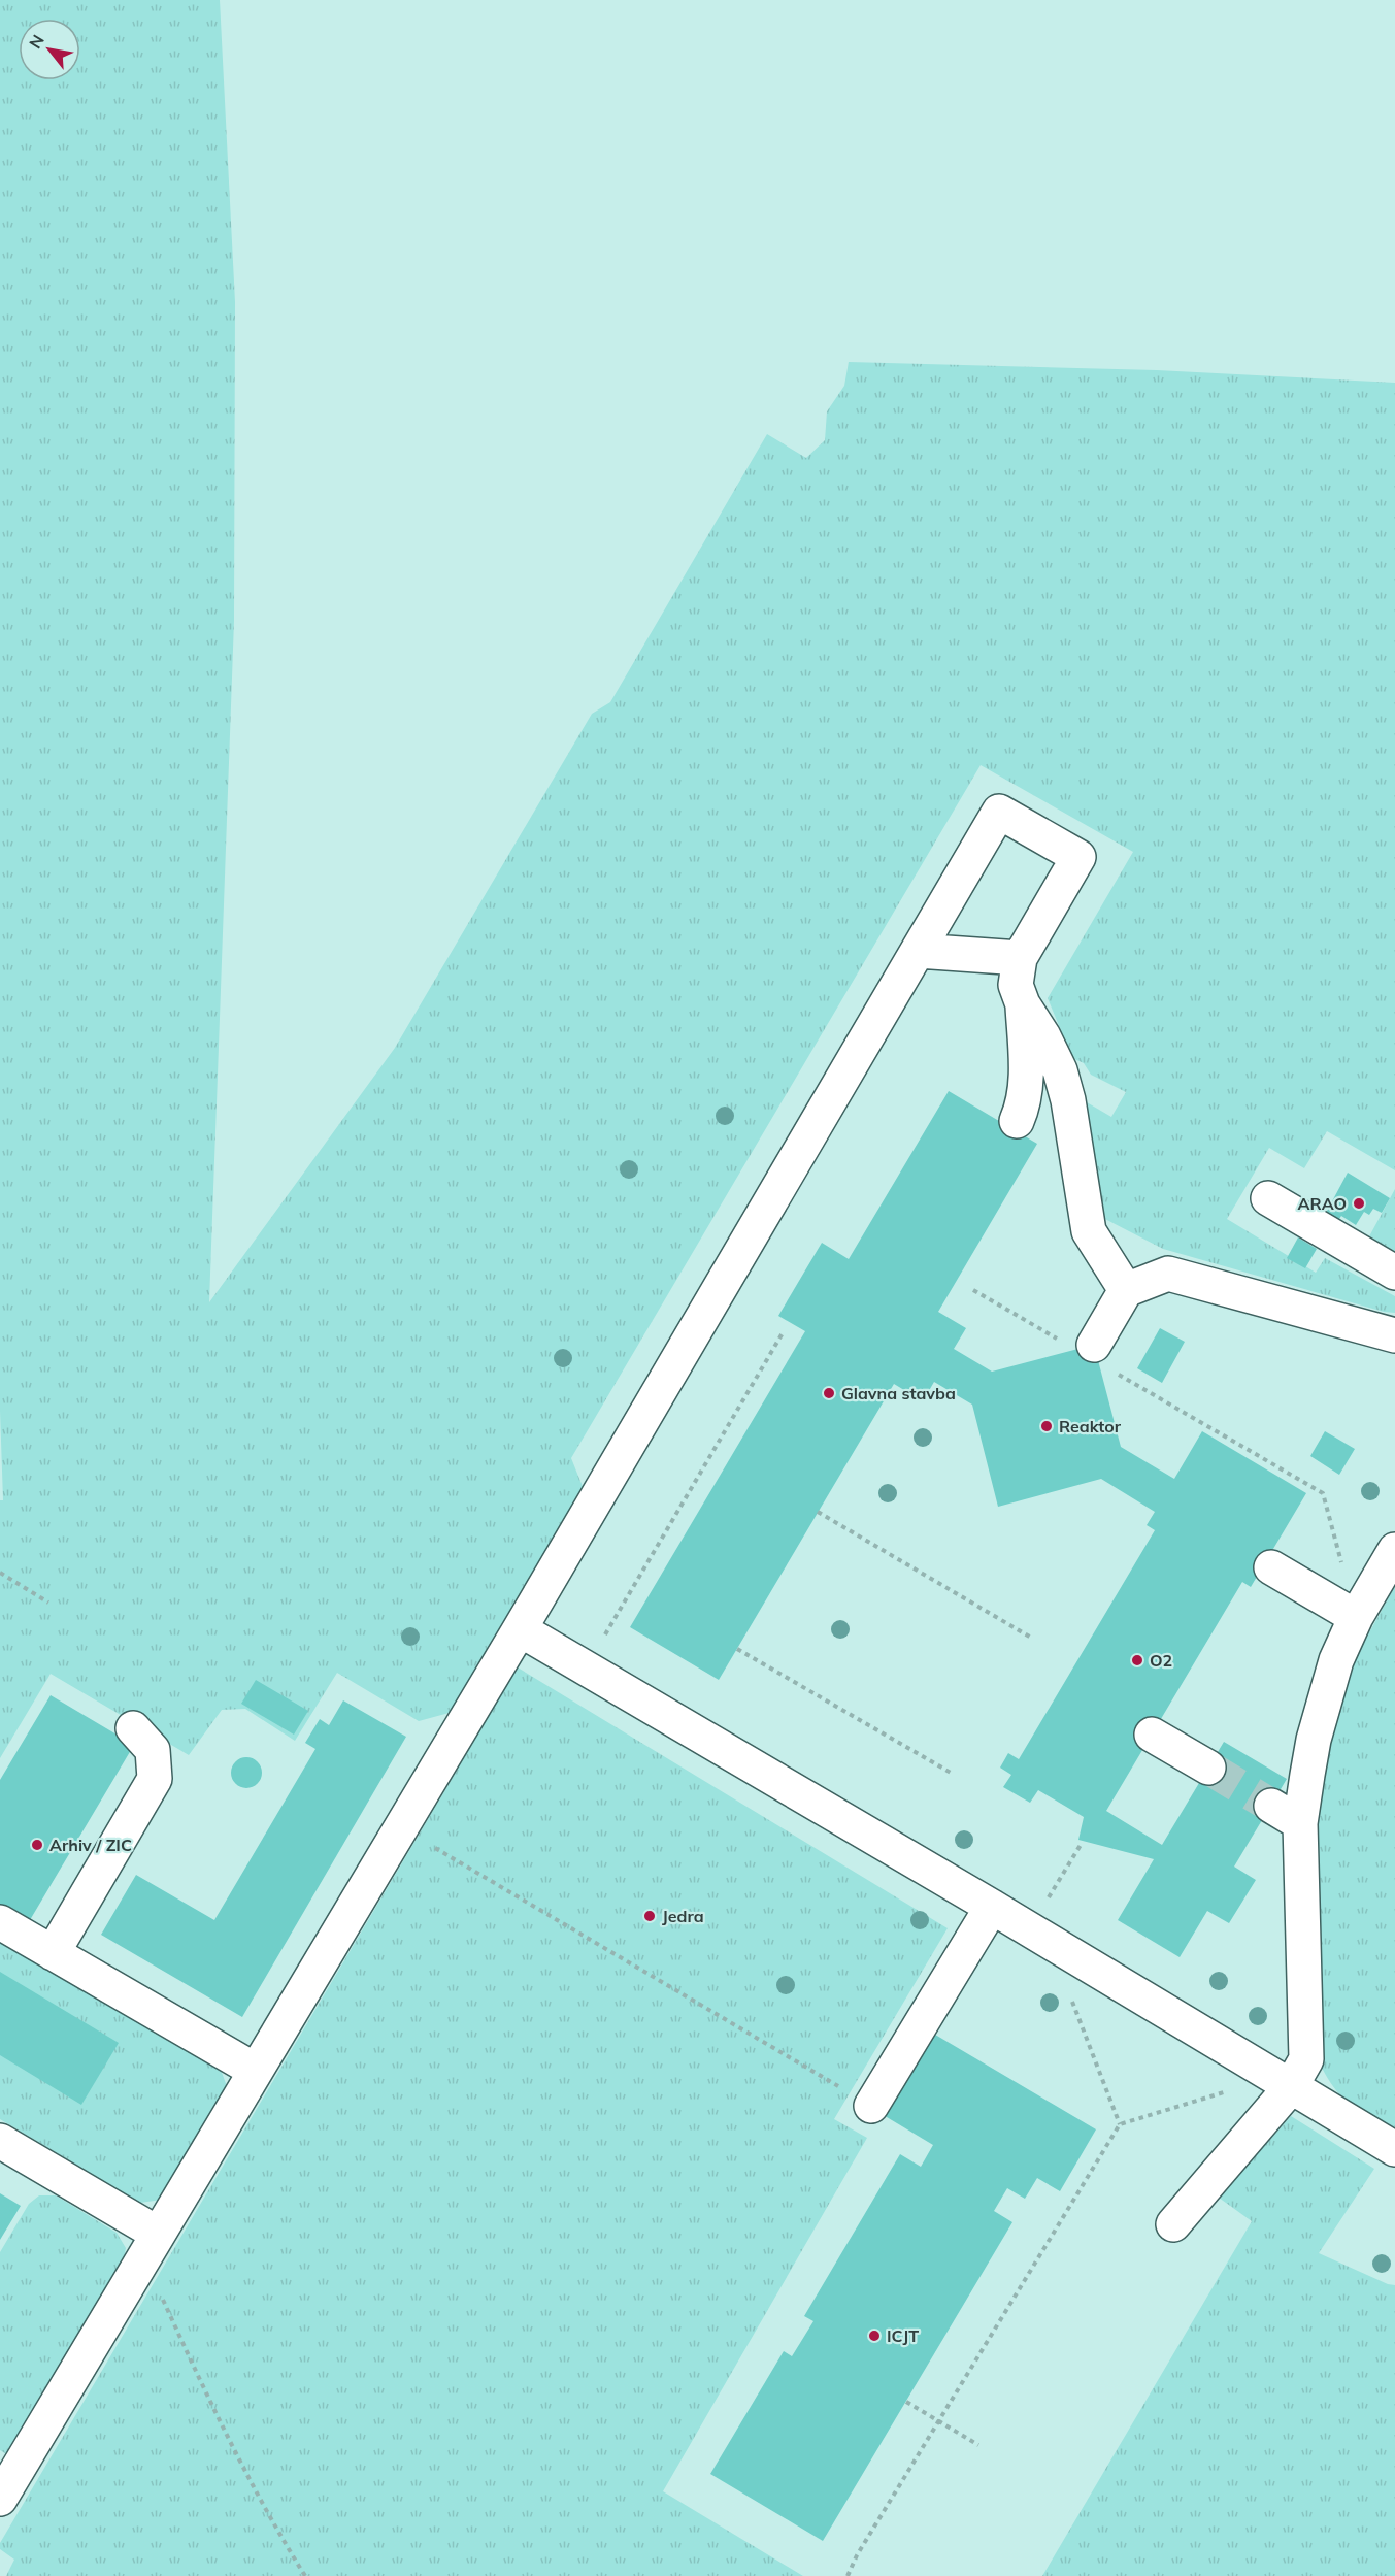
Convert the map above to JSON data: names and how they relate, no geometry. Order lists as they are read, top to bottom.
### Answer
{
  "places": [
    "ARAO",
    "Glavna stavba",
    "Reaktor",
    "O2",
    "Arhiv / ZIC",
    "Jedra",
    "ICJT"
  ],
  "north": "top left"
}
